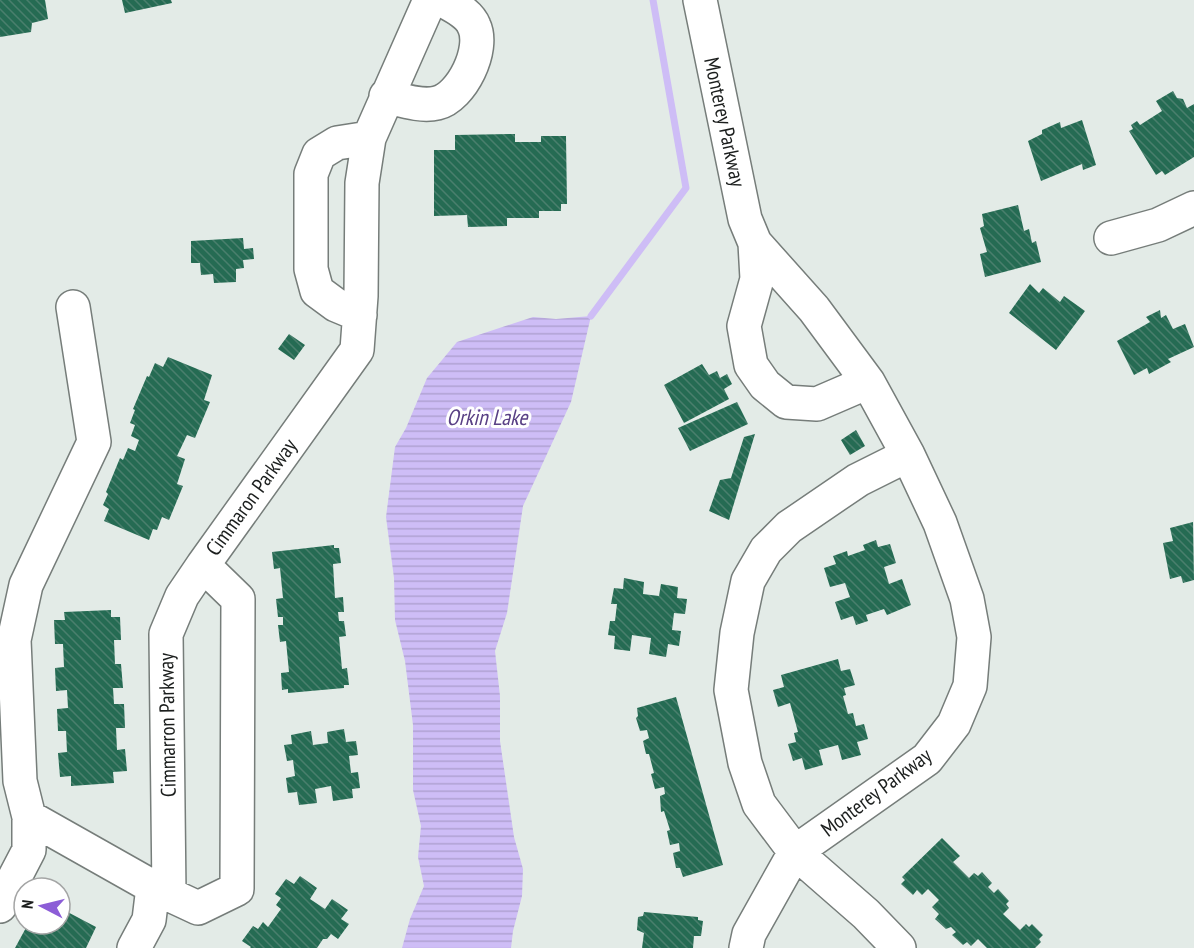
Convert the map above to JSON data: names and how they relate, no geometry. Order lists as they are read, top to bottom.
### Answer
{
  "streets": {
    "street": ["Monterey Parkway", "Cimmaron Parkway", "Cimmarron Parkway"]
  },
  "crossings": [
    ["Cimmaron Parkway", "Cimmarron Parkway"]
  ],
  "water": ["Orkin Lake"],
  "north": "left"
}
